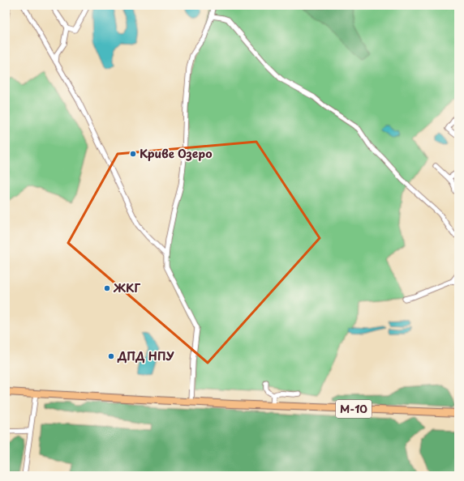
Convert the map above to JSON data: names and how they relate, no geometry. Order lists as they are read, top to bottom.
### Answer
{
  "streets": {
    "highway": ["М-10"]
  },
  "places": ["Криве Озеро", "ЖКГ", "ДПД НПУ"]
}
